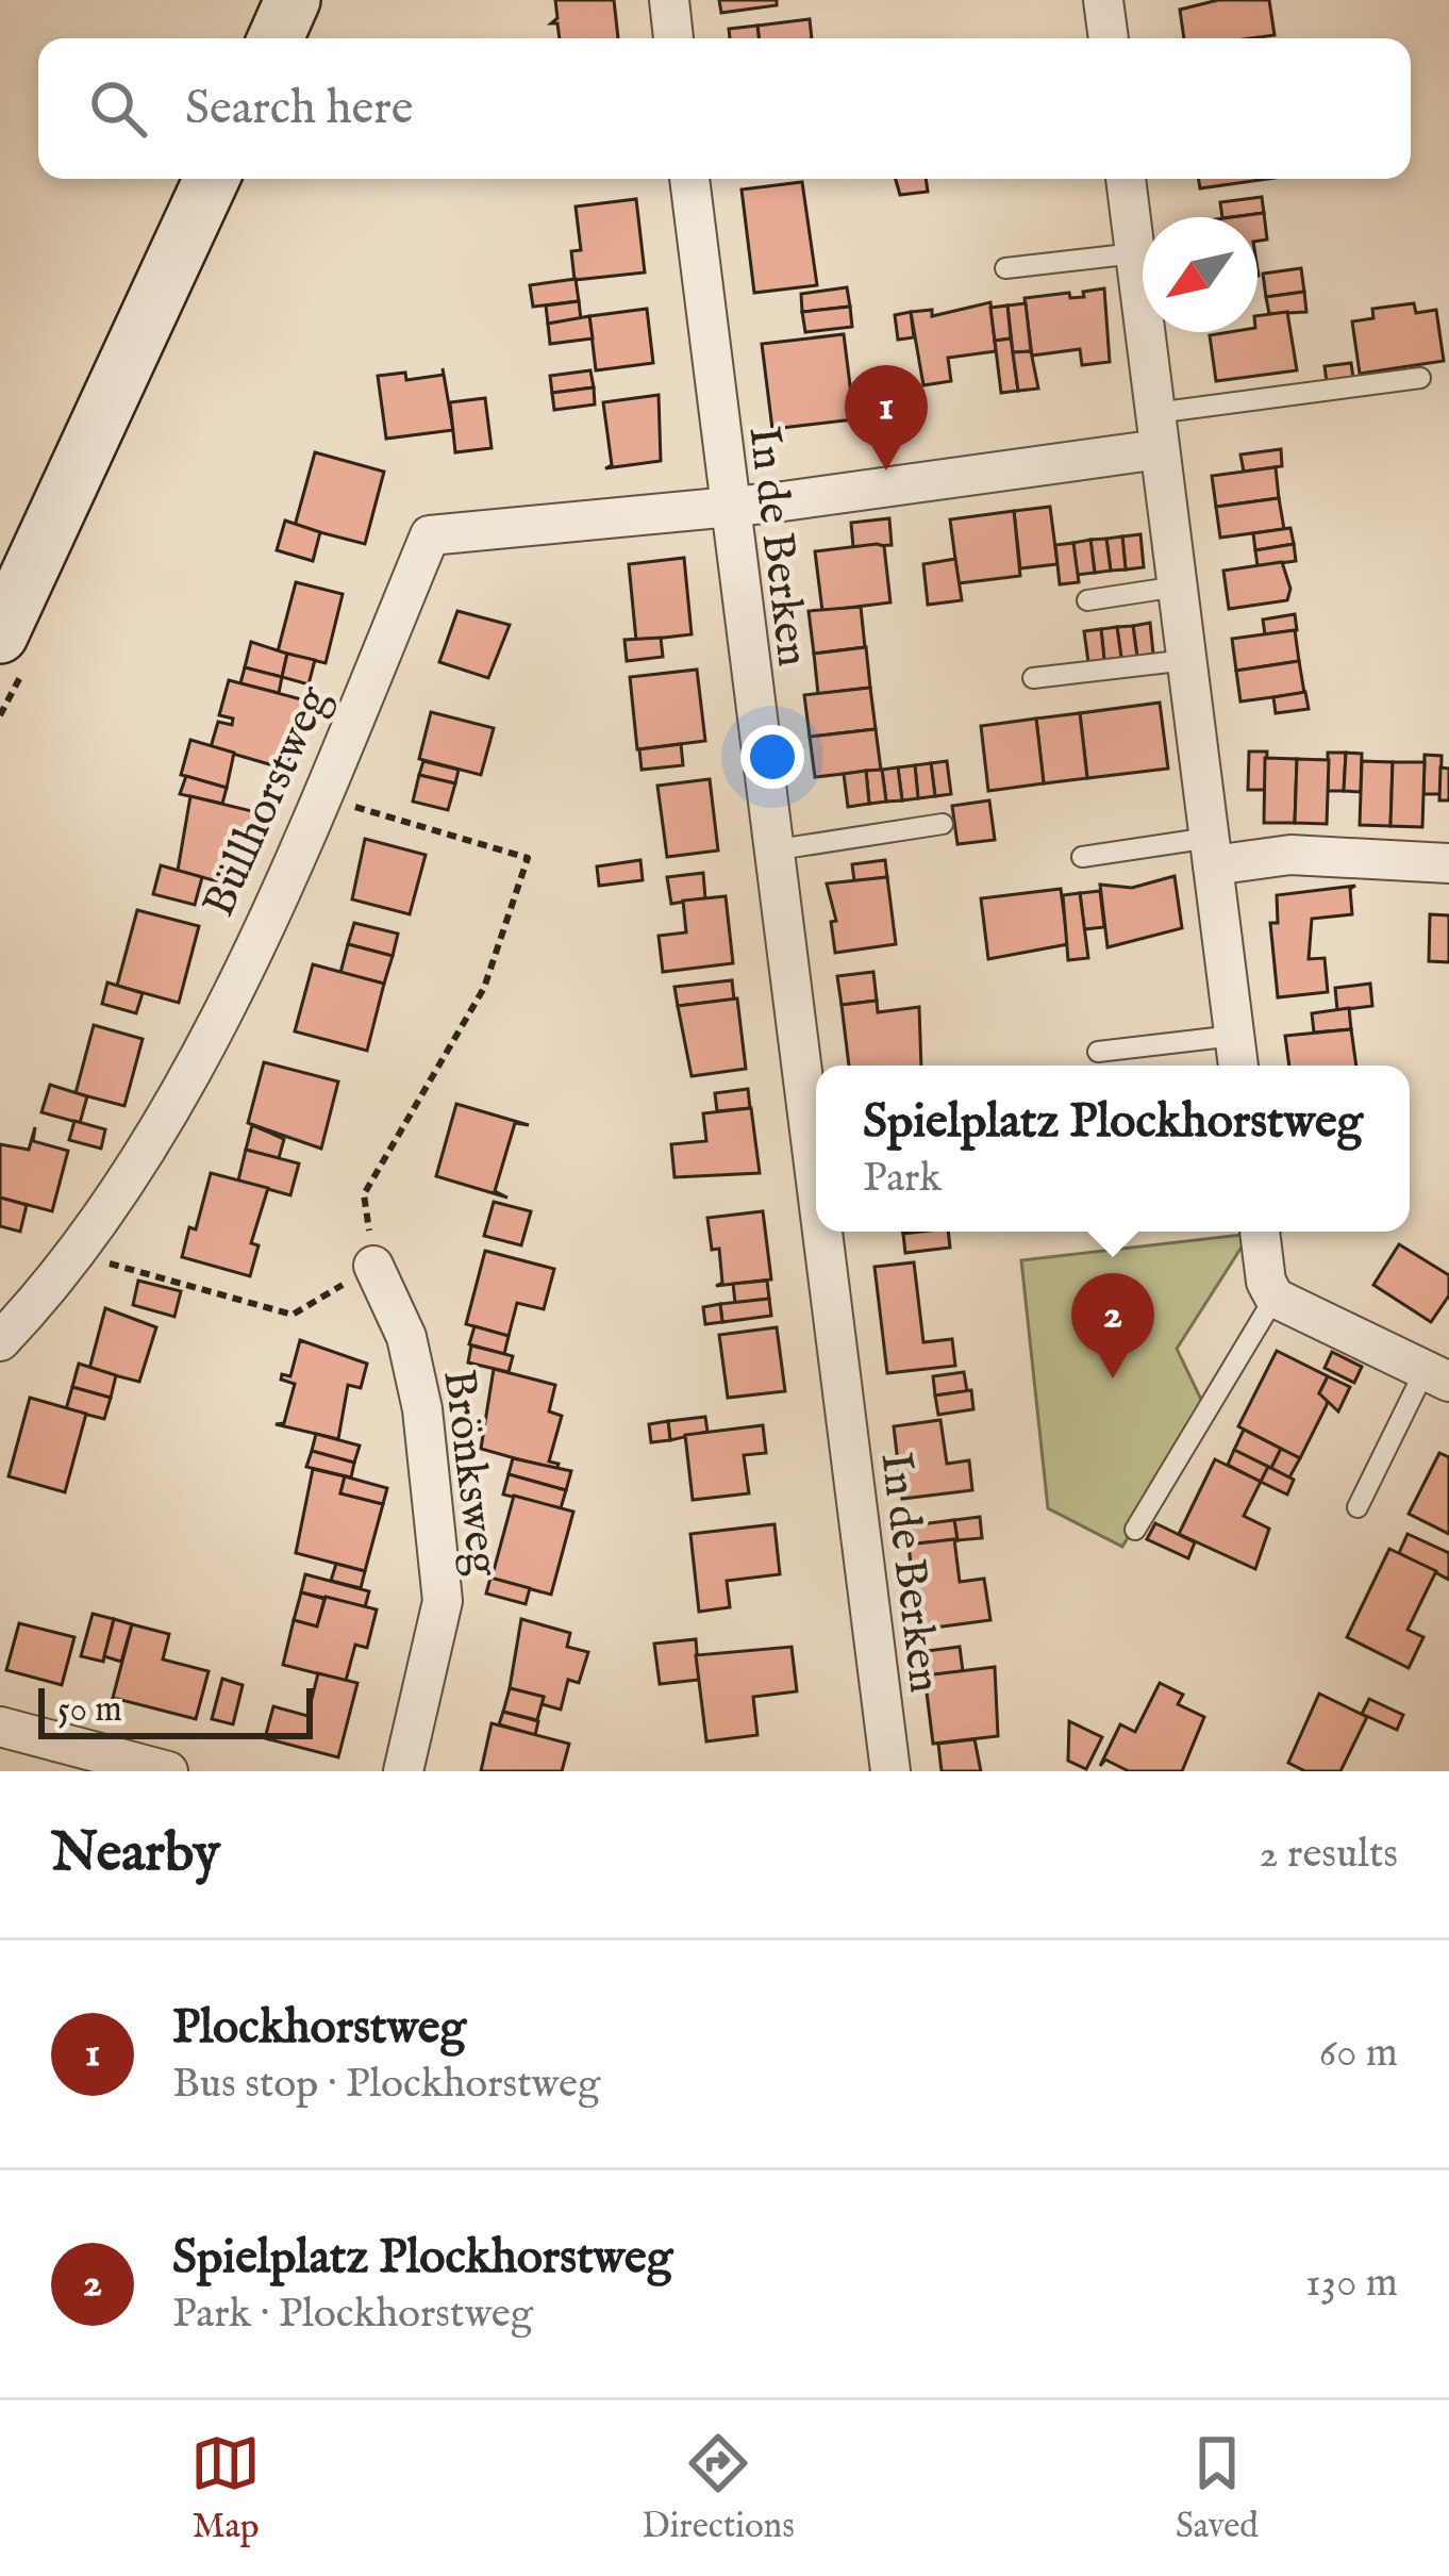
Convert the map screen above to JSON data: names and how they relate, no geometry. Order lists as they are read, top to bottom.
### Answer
{
  "streets": {
    "street": ["In de Berken", "Büllhorstweg", "Brönksweg"]
  },
  "crossings": [
    ["In de Berken", "Büllhorstweg"]
  ],
  "scale_bar": "50 m",
  "north": "bottom left",
  "page": {
    "search": "Search here",
    "pins": ["1", "2"],
    "popup": ["Spielplatz Plockhorstweg", "Park"],
    "scale": "50 m",
    "heading": ["Nearby", "2 results"],
    "list": [
      {
        "mark": "1",
        "name": "Plockhorstweg",
        "note": "Bus stop · Plockhorstweg",
        "value": "60 m"
      },
      {
        "mark": "2",
        "name": "Spielplatz Plockhorstweg",
        "note": "Park · Plockhorstweg",
        "value": "130 m"
      }
    ],
    "nav": ["Map", "Directions", "Saved"]
  }
}
